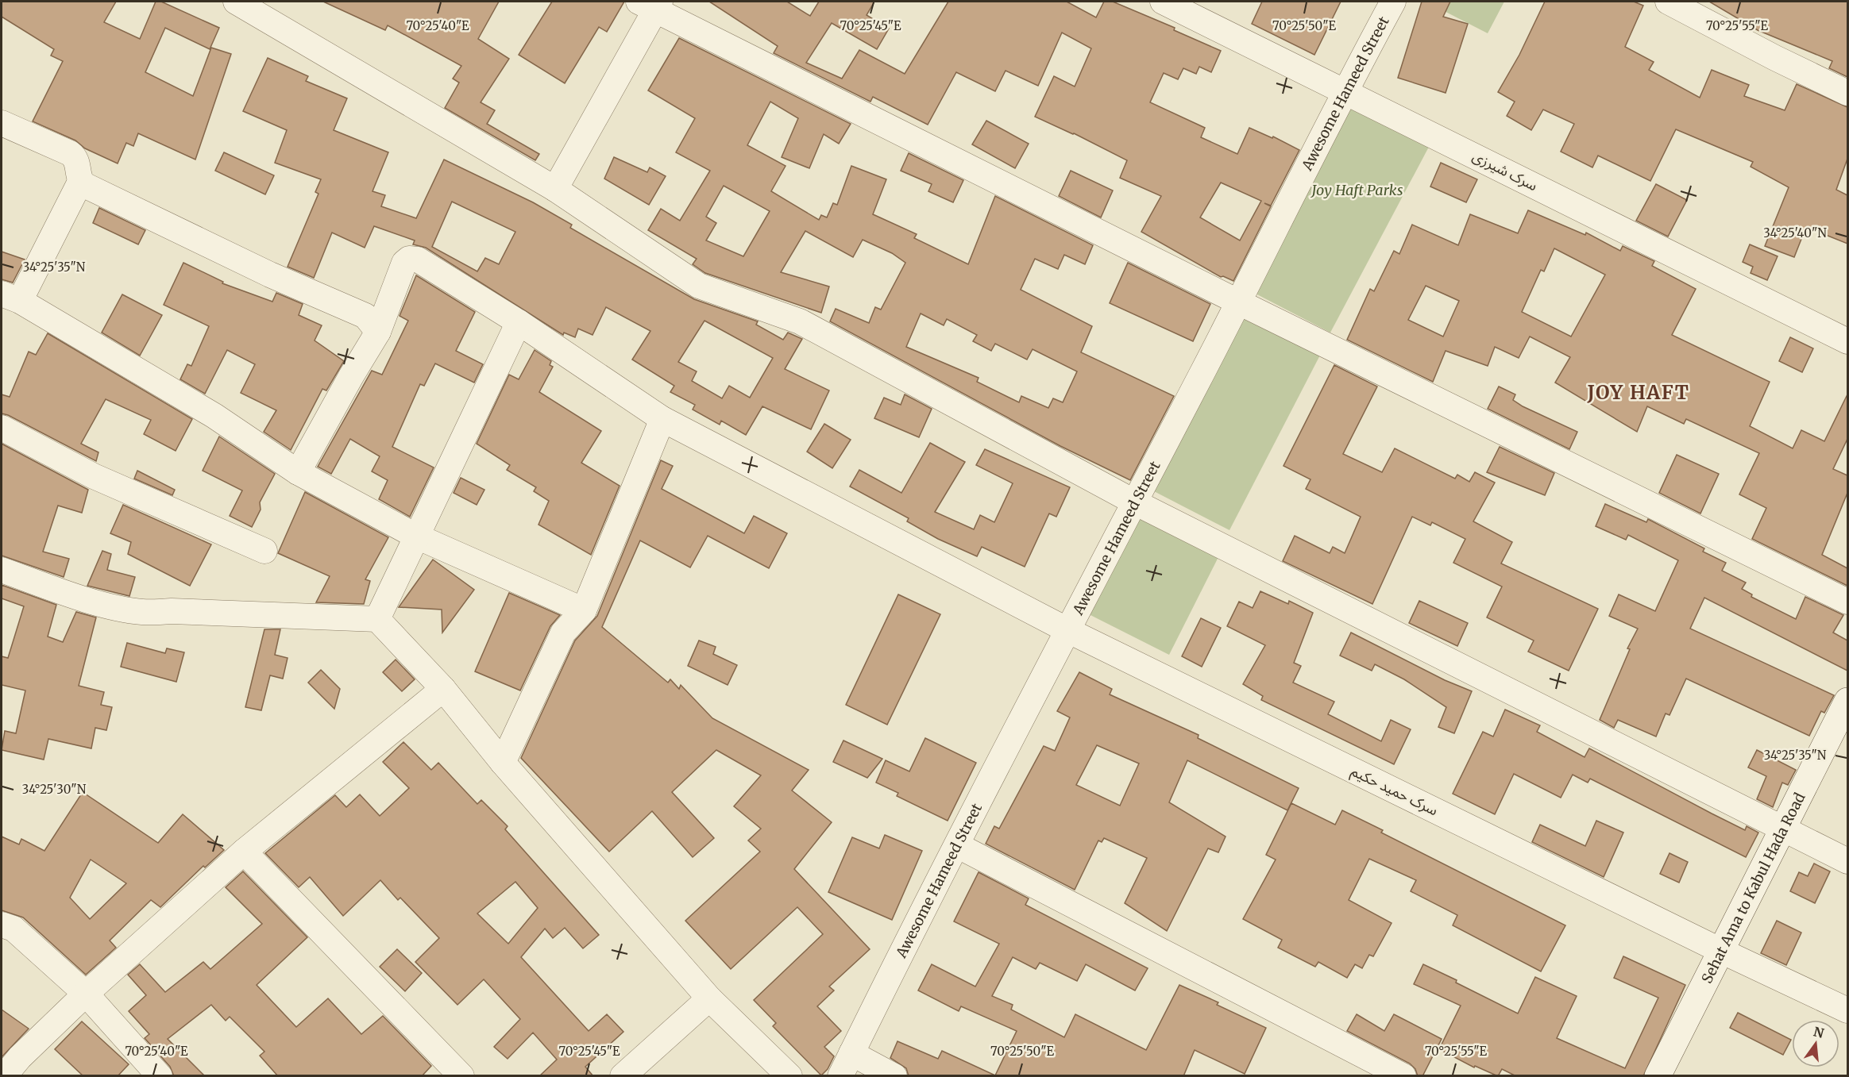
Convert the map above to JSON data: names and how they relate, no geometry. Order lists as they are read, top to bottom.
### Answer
{
  "streets": {
    "main road": ["Sehat Ama to Kabul Hada Road"],
    "street": ["Awesome Hameed Street", "سرک شیرزی", "سرک حمید حکیم"]
  },
  "crossings": [
    ["Awesome Hameed Street", "سرک شیرزی"],
    ["Awesome Hameed Street", "سرک حمید حکیم"],
    ["سرک حمید حکیم", "Sehat Ama to Kabul Hada Road"]
  ],
  "districts": ["JOY HAFT"],
  "parks": ["Joy Haft Parks"],
  "north": "top",
  "coordinates": [
    "70°25'40\"E",
    "70°25'45\"E",
    "70°25'50\"E",
    "70°25'55\"E",
    "34°25'40\"N",
    "34°25'35\"N",
    "34°25'30\"N"
  ]
}
